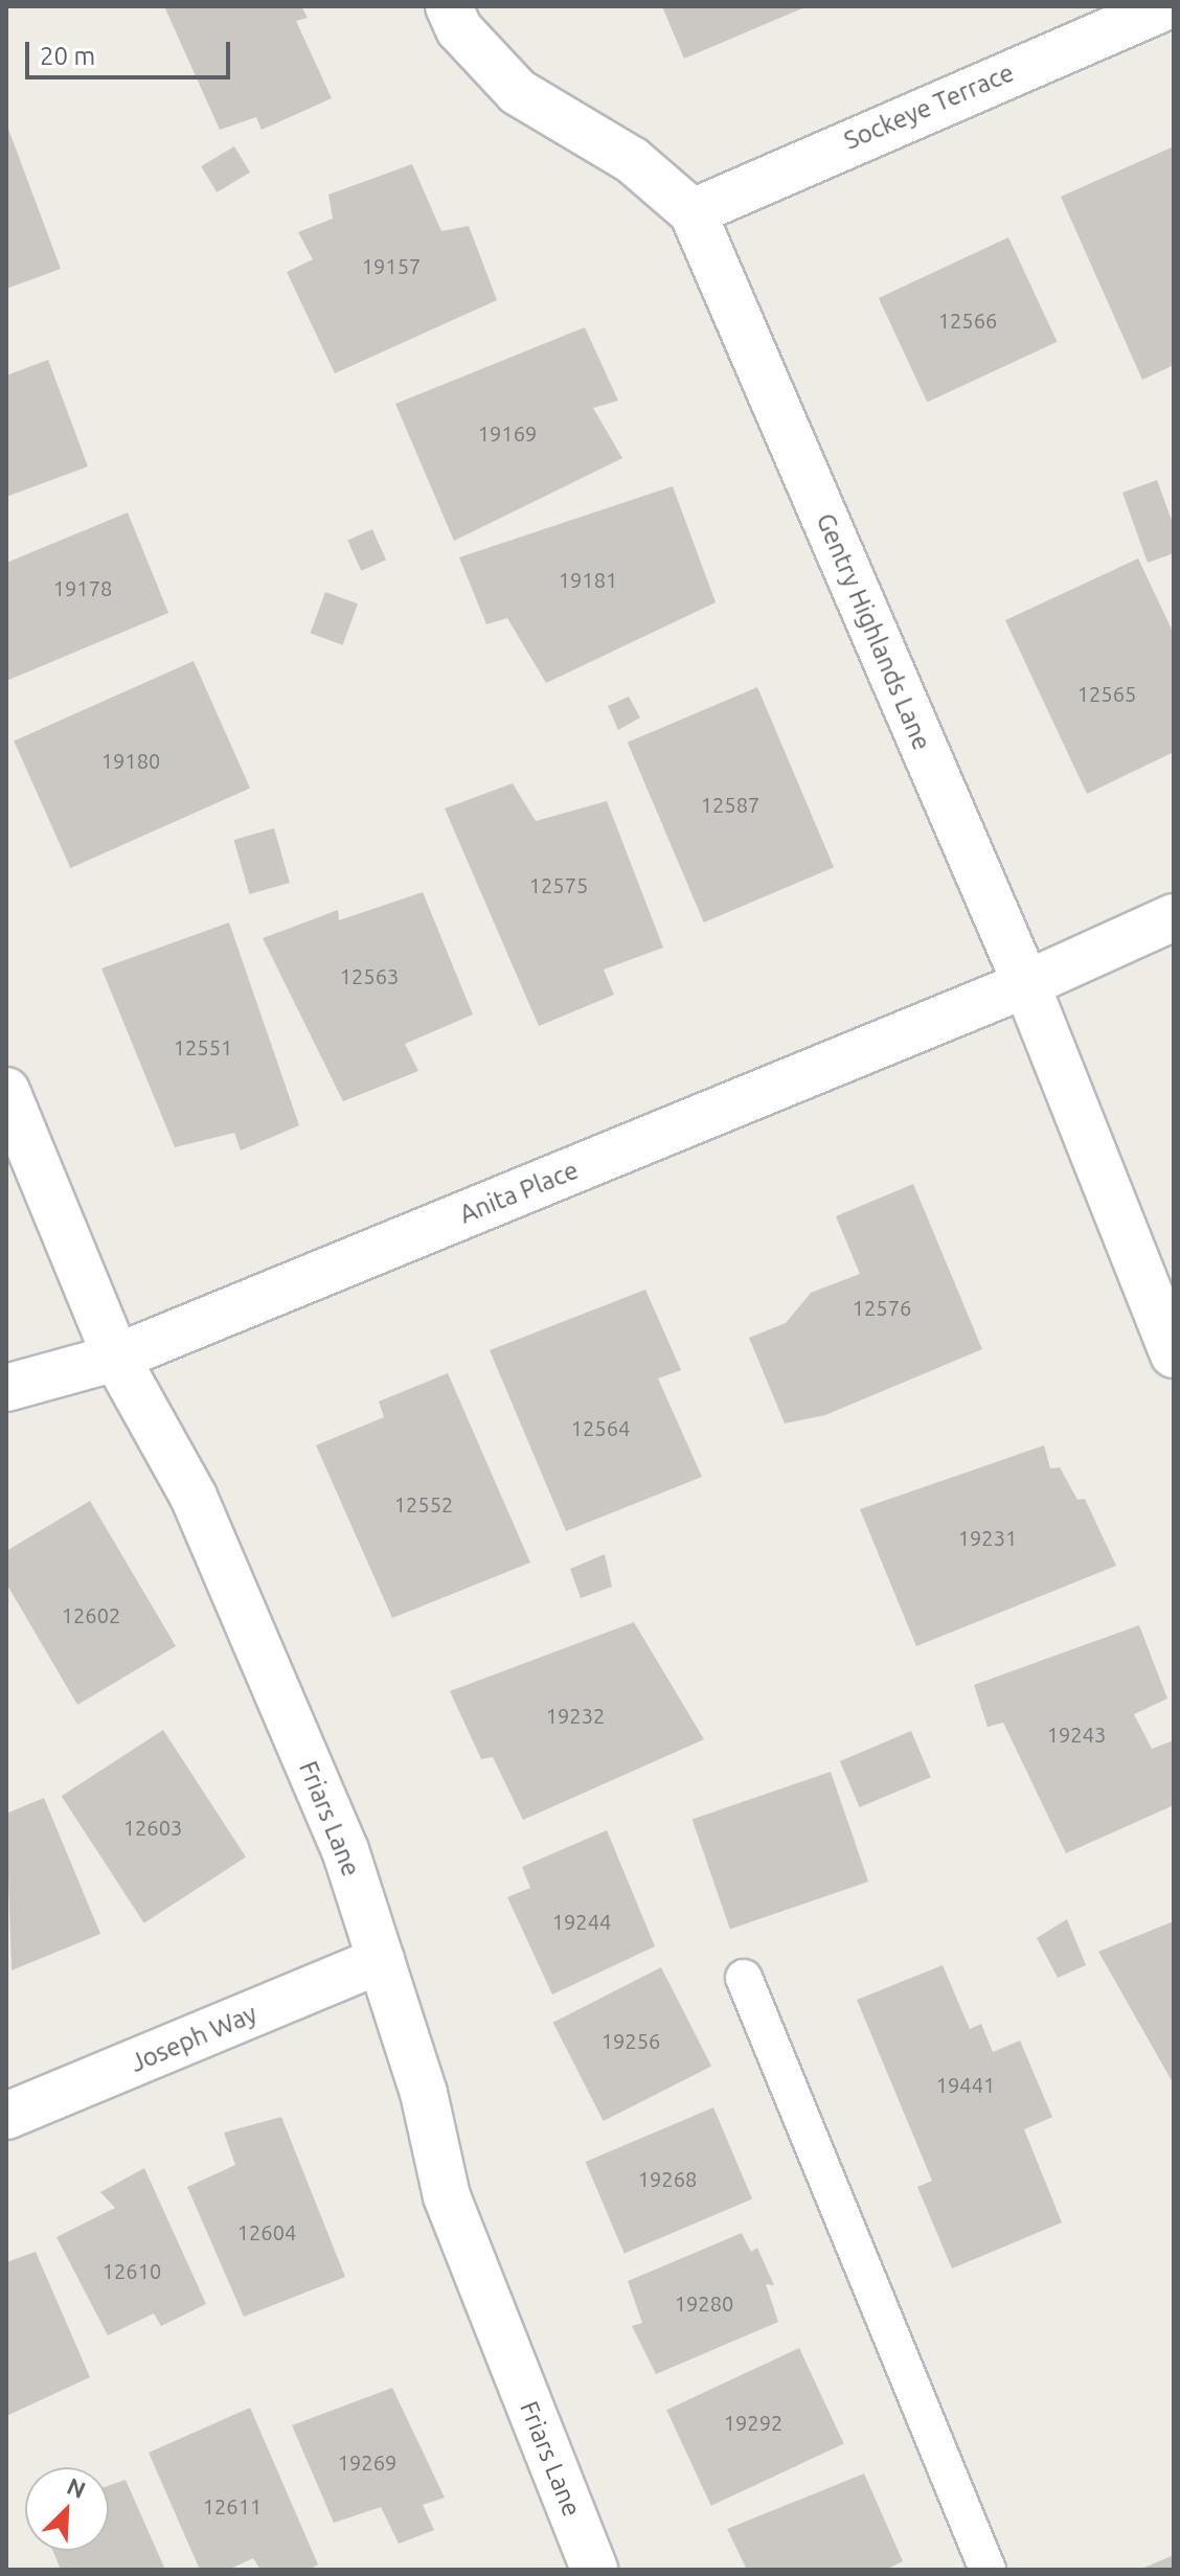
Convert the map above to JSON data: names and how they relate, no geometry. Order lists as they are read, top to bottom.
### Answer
{
  "streets": {
    "street": [
      "Sockeye Terrace",
      "Gentry Highlands Lane",
      "Anita Place",
      "Friars Lane",
      "Joseph Way"
    ]
  },
  "crossings": [
    ["Sockeye Terrace", "Gentry Highlands Lane"],
    ["Gentry Highlands Lane", "Anita Place"],
    ["Anita Place", "Friars Lane"],
    ["Friars Lane", "Joseph Way"]
  ],
  "house_numbers": [
    "19157",
    "12566",
    "19169",
    "19181",
    "19178",
    "12565",
    "19180",
    "12587",
    "12575",
    "12563",
    "12551",
    "12576",
    "12564",
    "12552",
    "19231",
    "12602",
    "19232",
    "19243",
    "12603",
    "19244",
    "19256",
    "19441",
    "19268",
    "12604",
    "12610",
    "19280",
    "19292",
    "19269",
    "12611"
  ],
  "scale_bar": "20 m",
  "north": "top right"
}
